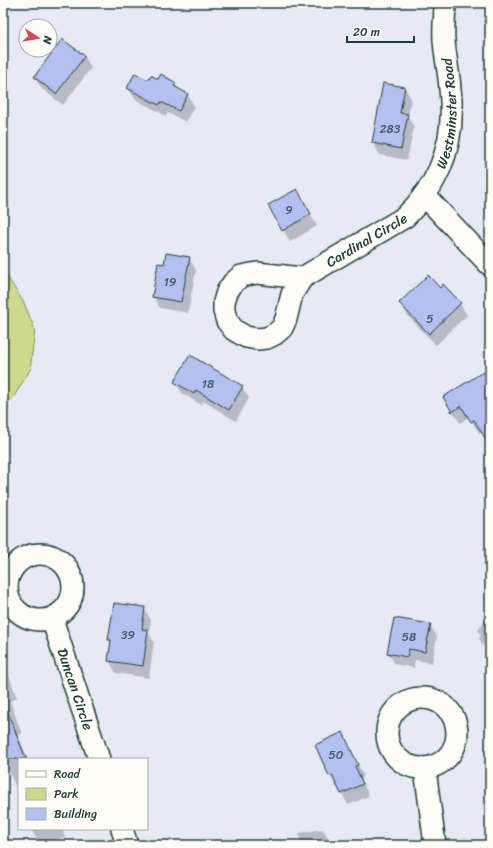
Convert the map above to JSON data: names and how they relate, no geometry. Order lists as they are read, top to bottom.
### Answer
{
  "streets": {
    "street": ["Westminster Road", "Cardinal Circle", "Duncan Circle"]
  },
  "crossings": [
    ["Westminster Road", "Cardinal Circle"]
  ],
  "house_numbers": [
    "283",
    "9",
    "19",
    "5",
    "18",
    "39",
    "58",
    "50"
  ],
  "legend": ["Road", "Park", "Building"],
  "scale_bar": "20 m",
  "north": "right"
}
